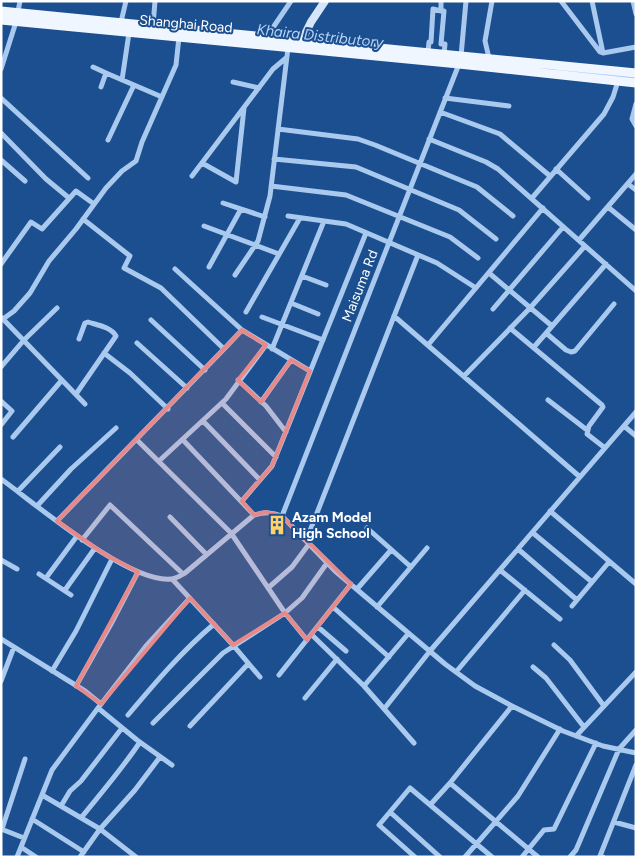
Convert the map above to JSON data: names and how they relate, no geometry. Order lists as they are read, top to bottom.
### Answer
{
  "streets": {
    "main road": ["Shanghai Road"],
    "street": ["Maisuma Rd"]
  },
  "crossings": [
    ["Shanghai Road", "Maisuma Rd"]
  ],
  "water": ["Khaira Distributory"],
  "places": {
    "building": ["Azam Model High School"]
  }
}
